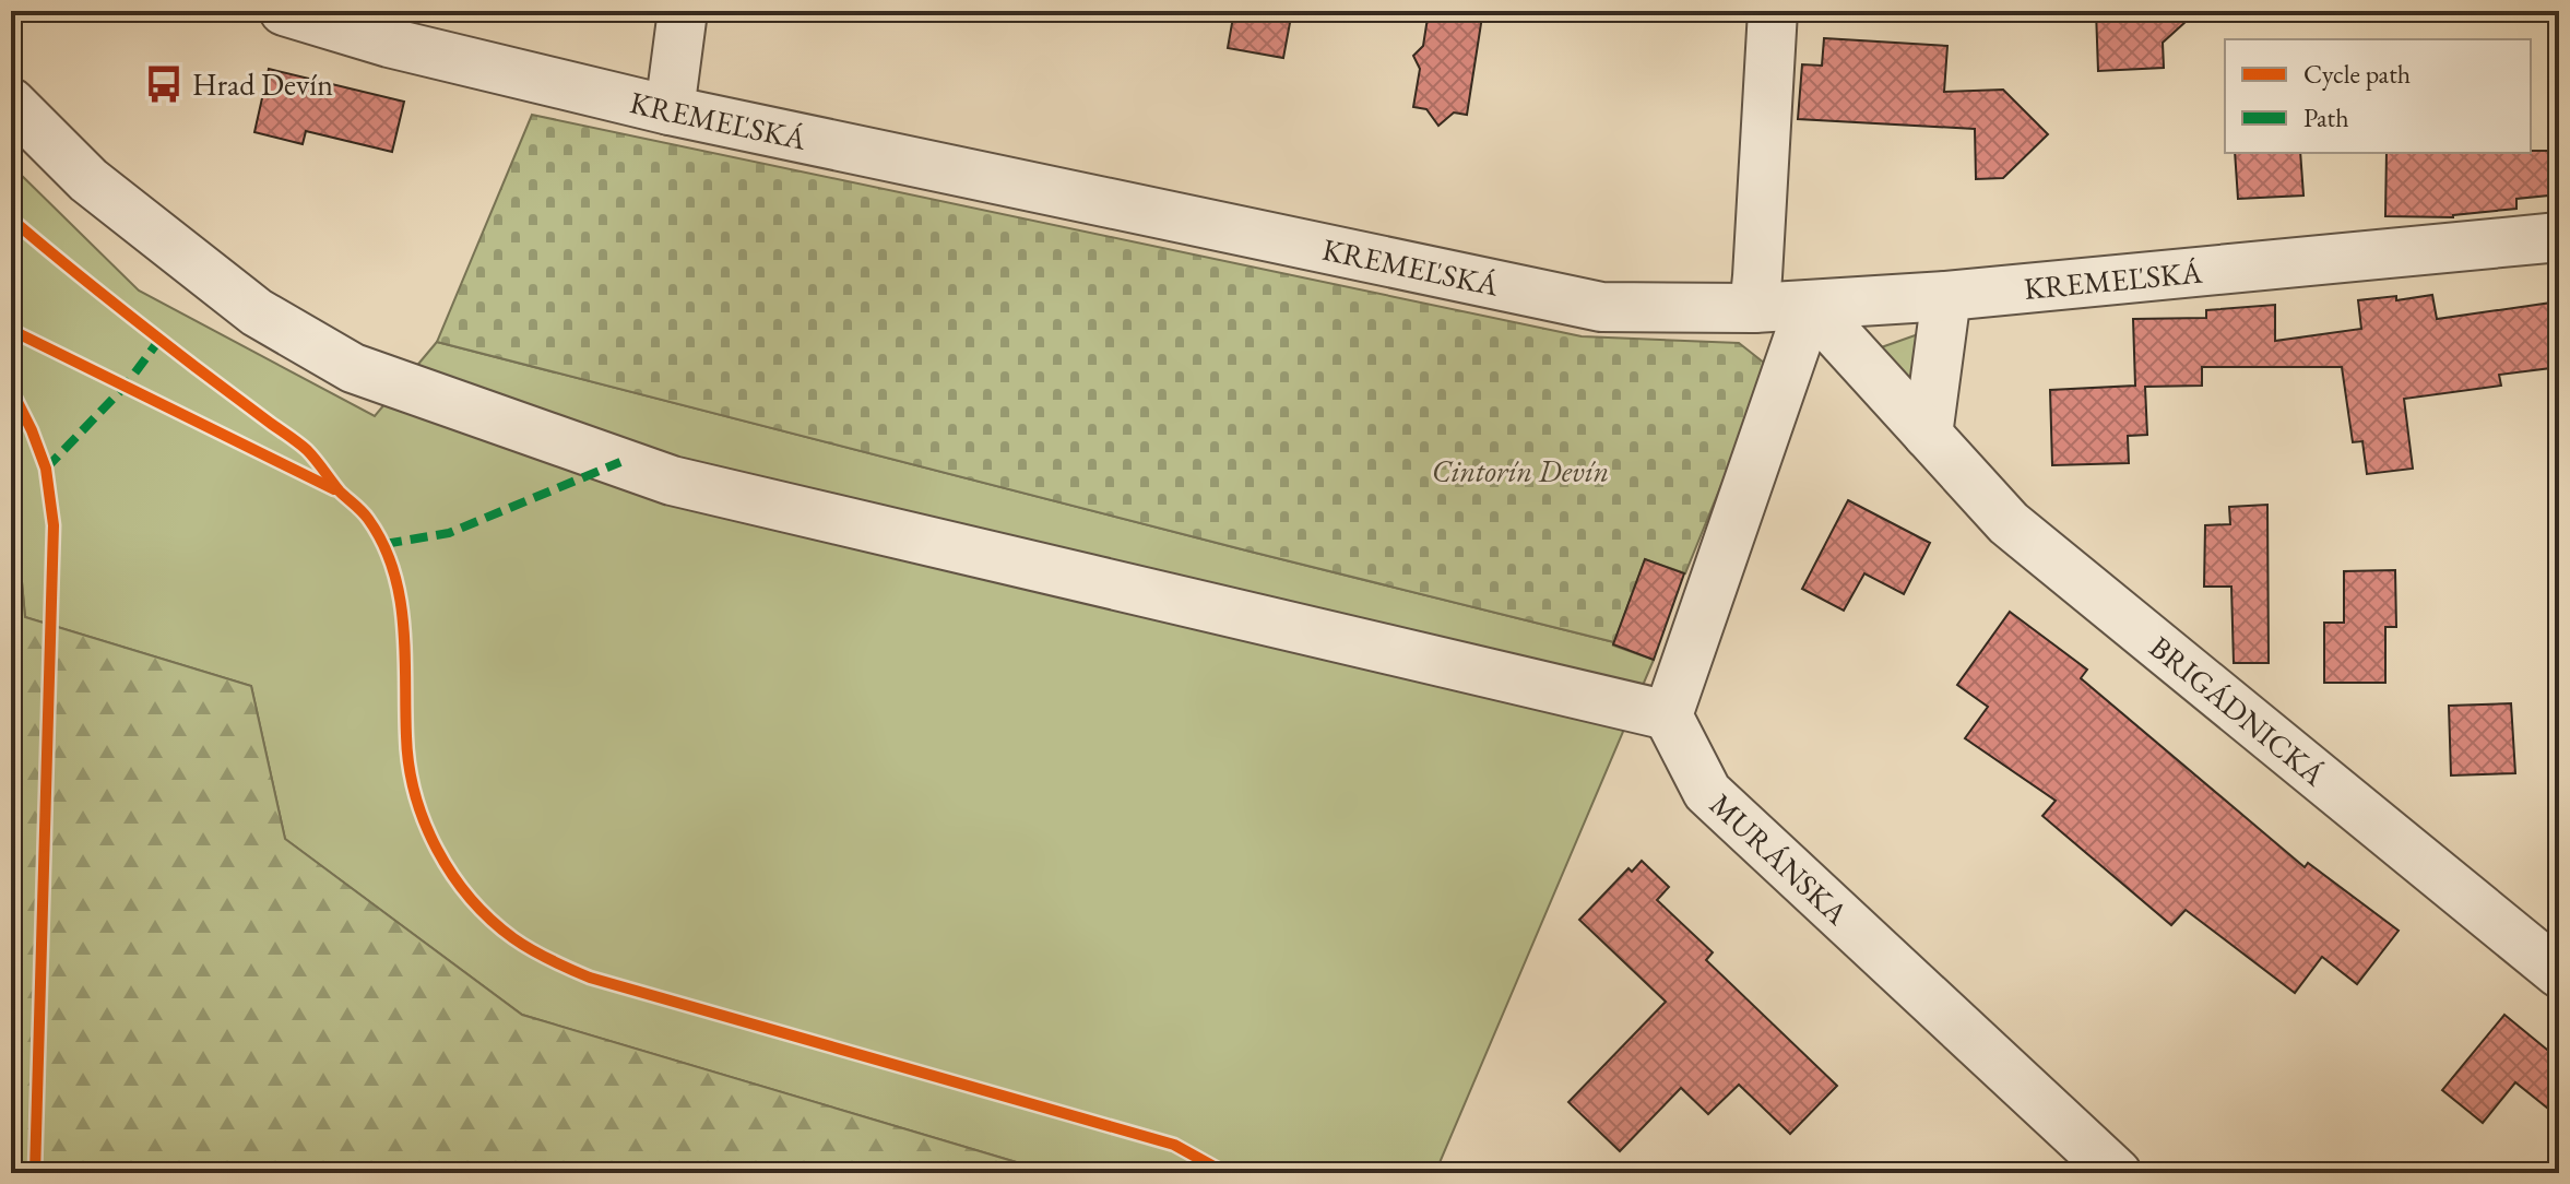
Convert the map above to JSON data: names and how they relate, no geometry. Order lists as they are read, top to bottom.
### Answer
{
  "streets": {
    "street": ["KREMEĽSKÁ", "BRIGÁDNICKÁ", "MURÁNSKA"]
  },
  "crossings": [
    ["KREMEĽSKÁ", "BRIGÁDNICKÁ"]
  ],
  "parks": ["Cintorín Devín"],
  "places": {
    "bus stop": ["Hrad Devín"]
  },
  "legend": ["Cycle path", "Path"]
}
